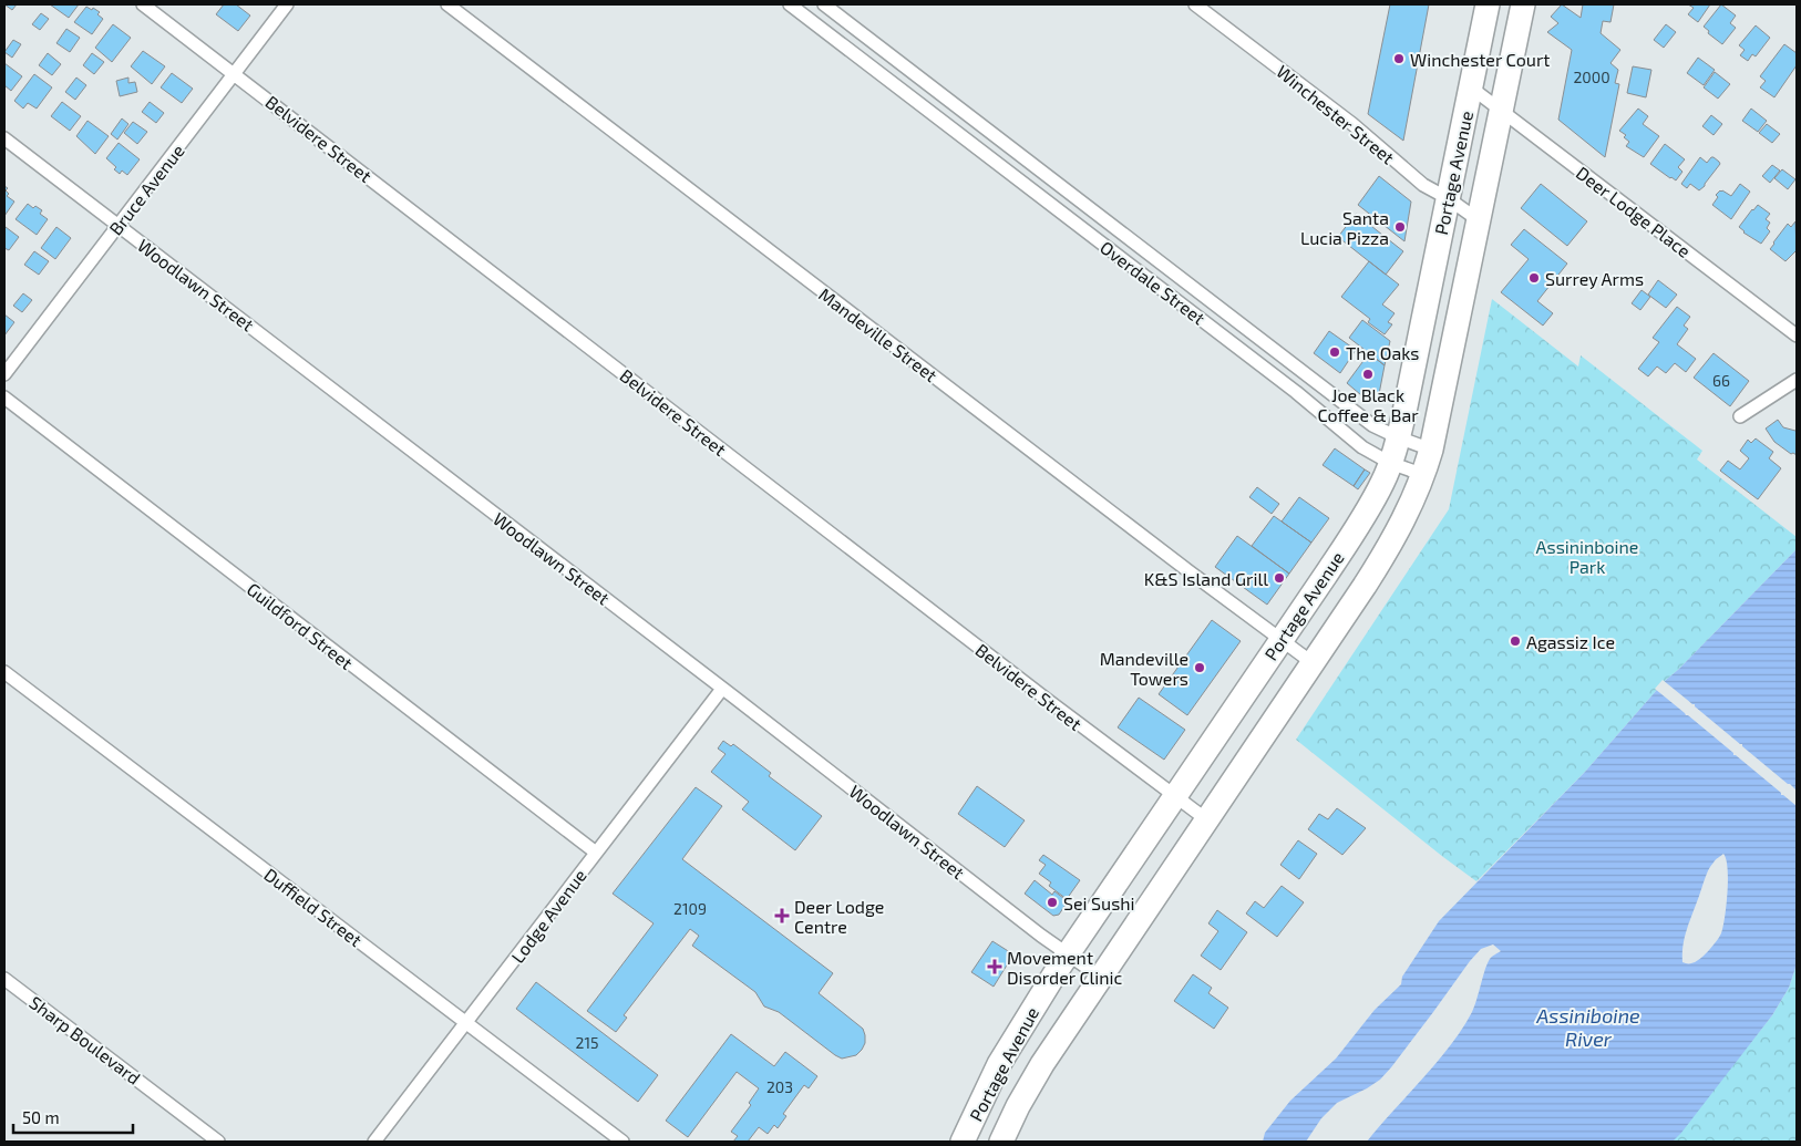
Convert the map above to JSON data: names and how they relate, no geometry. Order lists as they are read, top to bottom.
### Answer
{
  "streets": {
    "highway": ["Portage Avenue"],
    "street": [
      "Winchester Street",
      "Belvidere Street",
      "Bruce Avenue",
      "Deer Lodge Place",
      "Overdale Street",
      "Woodlawn Street",
      "Mandeville Street",
      "Guildford Street",
      "Duffield Street",
      "Lodge Avenue",
      "Sharp Boulevard"
    ]
  },
  "crossings": [
    ["Winchester Street", "Portage Avenue"],
    ["Belvidere Street", "Portage Avenue"],
    ["Belvidere Street", "Bruce Avenue"],
    ["Portage Avenue", "Deer Lodge Place"],
    ["Portage Avenue", "Overdale Street"],
    ["Portage Avenue", "Woodlawn Street"],
    ["Portage Avenue", "Mandeville Street"],
    ["Bruce Avenue", "Woodlawn Street"],
    ["Woodlawn Street", "Lodge Avenue"],
    ["Guildford Street", "Lodge Avenue"],
    ["Duffield Street", "Lodge Avenue"]
  ],
  "water": ["Assiniboine River"],
  "parks": ["Assininboine Park"],
  "places": {
    "other": [
      "Winchester Court",
      "Santa Lucia Pizza",
      "Surrey Arms",
      "The Oaks",
      "Joe Black Coffee & Bar",
      "K&S Island Grill",
      "Agassiz Ice",
      "Mandeville Towers",
      "Sei Sushi"
    ],
    "health": ["Deer Lodge Centre", "Movement Disorder Clinic"]
  },
  "house_numbers": [
    "2000",
    "66",
    "2109",
    "215",
    "203"
  ],
  "scale_bar": "50 m"
}
